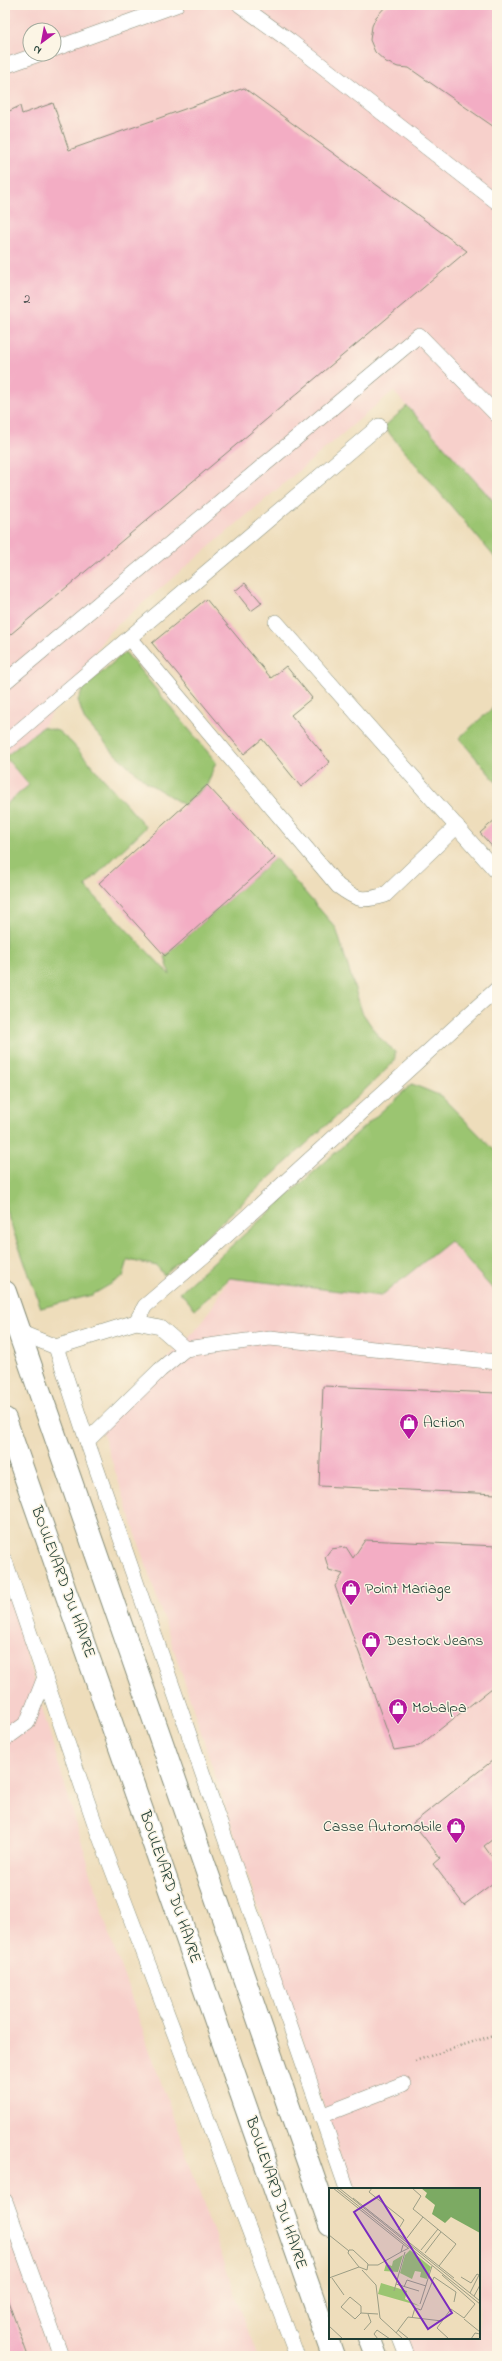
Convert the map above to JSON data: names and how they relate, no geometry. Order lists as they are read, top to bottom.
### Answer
{
  "streets": {
    "main road": ["BOULEVARD DU HAVRE"]
  },
  "places": {
    "shop": [
      "Action",
      "Point Mariage",
      "Destock Jeans",
      "Mobalpa",
      "Casse Automobile"
    ]
  },
  "house_numbers": ["2"],
  "north": "bottom left"
}
